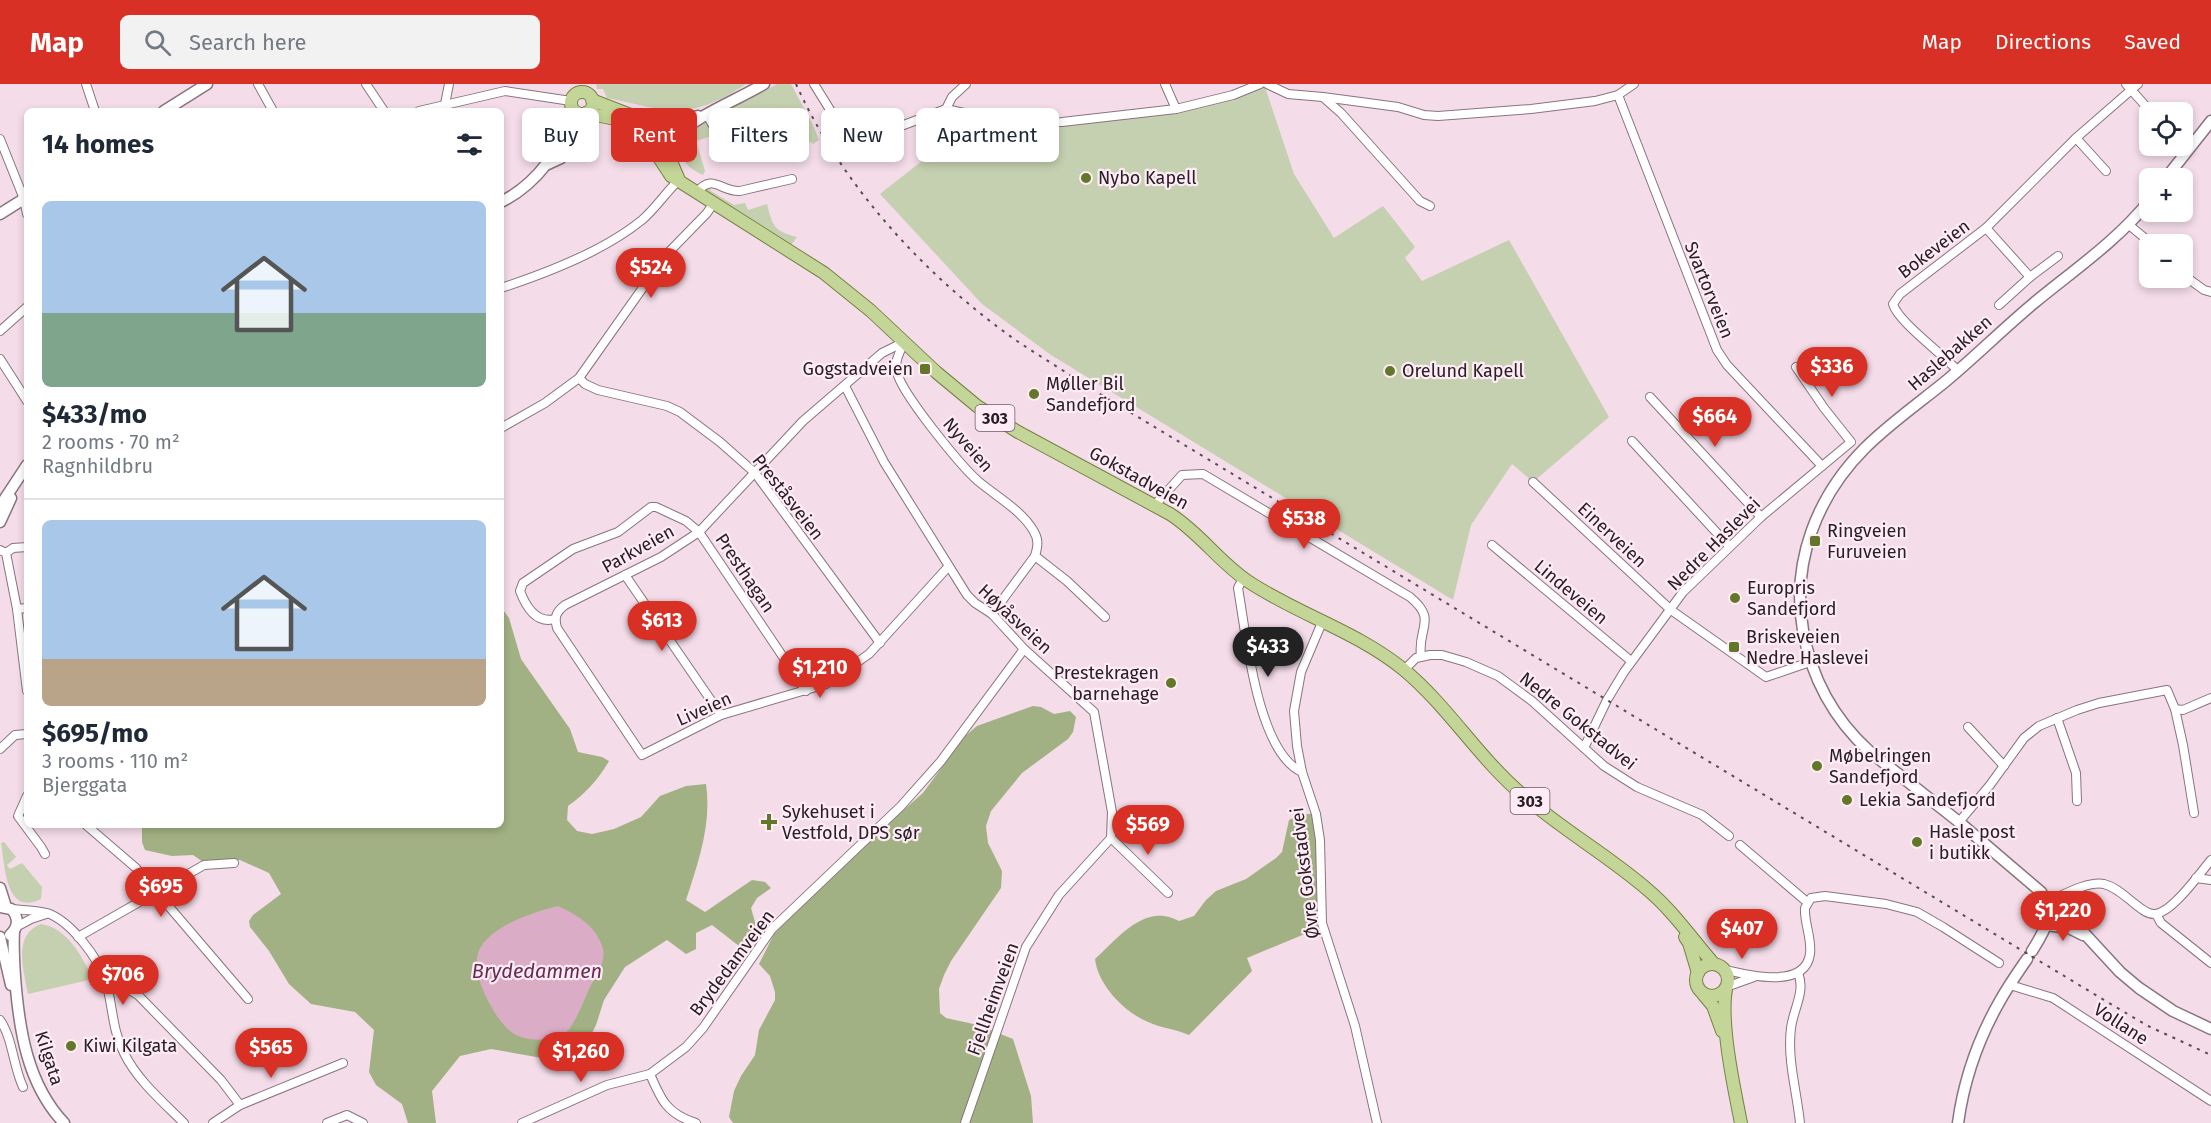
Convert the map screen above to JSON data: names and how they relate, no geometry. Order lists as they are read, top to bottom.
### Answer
{
  "streets": {
    "main road": [
      "Haslebakken",
      "303",
      "Gokstadveien",
      "Kilgata"
    ],
    "street": [
      "Bokeveien",
      "Svartorveien",
      "Nyveien",
      "Preståsveien",
      "Einerveien",
      "Nedre Haslevei",
      "Parkveien",
      "Presthagan",
      "Lindeveien",
      "Høyåsveien",
      "Liveien",
      "Nedre Gokstadvei",
      "Øvre Gokstadvei",
      "Brydedamveien",
      "Fjellheimveien",
      "Vollane"
    ]
  },
  "crossings": [
    ["Bokeveien", "Haslebakken"],
    ["Svartorveien", "Nedre Haslevei"],
    ["Haslebakken", "Einerveien"],
    ["303", "Gokstadveien"],
    ["Nyveien", "Gokstadveien"],
    ["Nyveien", "Parkveien"],
    ["Gokstadveien", "Parkveien"],
    ["Gokstadveien", "Øvre Gokstadvei"],
    ["Preståsveien", "Parkveien"],
    ["Preståsveien", "Liveien"],
    ["Einerveien", "Nedre Haslevei"],
    ["Nedre Haslevei", "Lindeveien"],
    ["Nedre Haslevei", "Nedre Gokstadvei"],
    ["Parkveien", "Presthagan"],
    ["Parkveien", "Høyåsveien"],
    ["Parkveien", "Liveien"],
    ["Presthagan", "Liveien"],
    ["Høyåsveien", "Liveien"],
    ["Høyåsveien", "Brydedamveien"],
    ["Høyåsveien", "Fjellheimveien"]
  ],
  "water": ["Brydedammen"],
  "places": {
    "other": [
      "Nybo Kapell",
      "Orelund Kapell",
      "Møller Bil Sandefjord",
      "Europris Sandefjord",
      "Prestekragen barnehage",
      "Møbelringen Sandefjord",
      "Lekia Sandefjord",
      "Hasle post i butikk",
      "Kiwi Kilgata"
    ],
    "transit": ["Gogstadveien", "Ringveien Furuveien", "Briskeveien Nedre Haslevei"],
    "health": ["Sykehuset i Vestfold, DPS sør"]
  },
  "page": {
    "header": "Map",
    "search": "Search here",
    "nav": ["Map", "Directions", "Saved"],
    "map_buttons": ["+", "−"],
    "chip": [
      "Buy",
      "Rent",
      "Filters",
      "New",
      "Apartment"
    ],
    "heading": "14 homes",
    "list": [
      {
        "name": "$433/mo",
        "note": "2 rooms · 70 m² · Ragnhildbru"
      },
      {
        "name": "$695/mo",
        "note": "3 rooms · 110 m² · Bjerggata"
      }
    ],
    "price": [
      "$524",
      "$336",
      "$664",
      "$538",
      "$613",
      "$433",
      "$1,210",
      "$569",
      "$695",
      "$1,220",
      "$407",
      "$706",
      "$565",
      "$1,260"
    ]
  }
}
